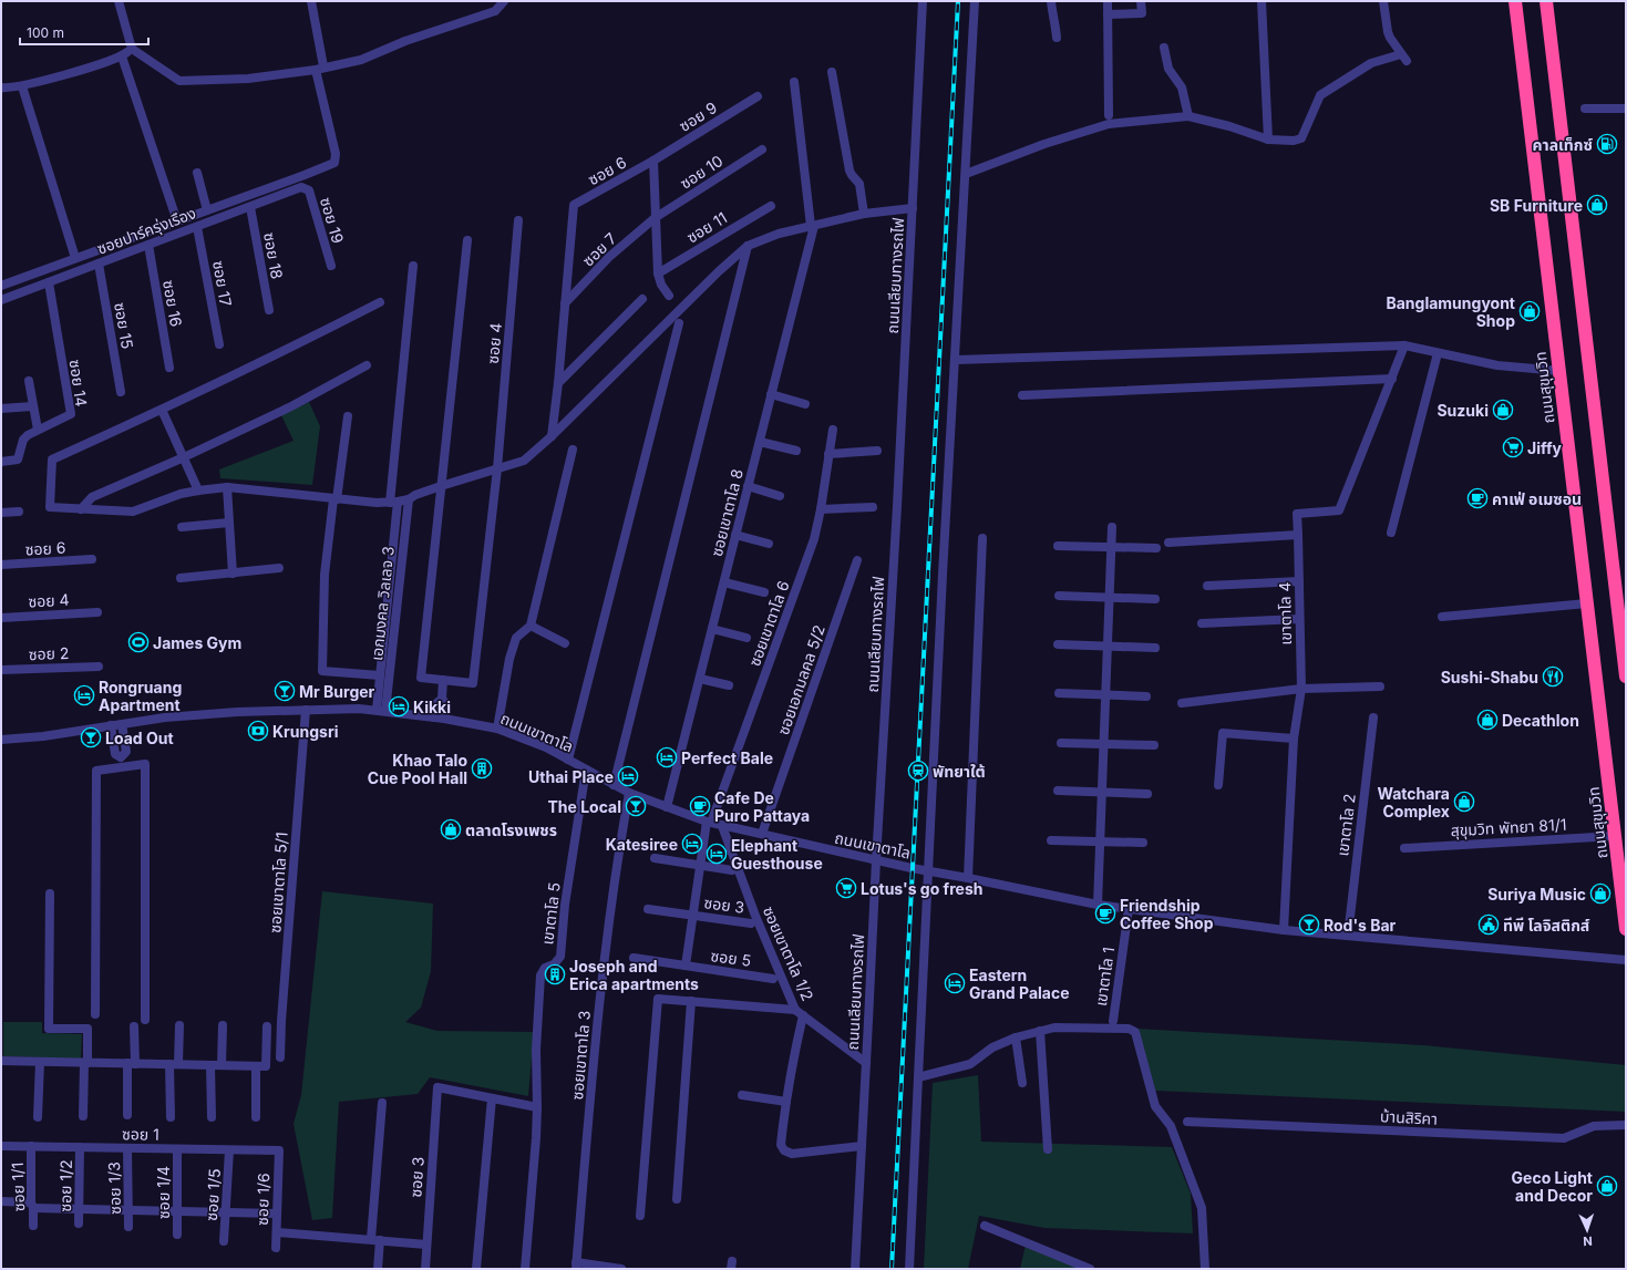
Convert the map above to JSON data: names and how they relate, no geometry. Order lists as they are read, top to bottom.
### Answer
{
  "streets": {
    "highway": ["ถนนสุขุมวิท"],
    "street": [
      "ซอย 9",
      "ซอย 6",
      "ซอย 10",
      "ซอย 19",
      "ซอย 11",
      "ซอยปาร์ครุ่งเรือง",
      "ซอย 7",
      "ซอย 18",
      "ถนนเลียบทางรถไฟ",
      "ซอย 17",
      "ซอย 16",
      "ซอย 15",
      "ซอย 4",
      "ซอย 14",
      "ซอยเขาตาโล 8",
      "เอกมงคล วิลเลจ 3",
      "เขาตาโล 4",
      "ซอยเขาตาโล 6",
      "ซอย 2",
      "ซอยเอกมลคล 5/2",
      "ถนนเขาตาโล",
      "เขาตาโล 2",
      "สุขุมวิท พัทยา 81/1",
      "ซอยเขาตาโล 5/1",
      "ซอย 3",
      "เขาตาโล 5",
      "ซอยเขาตาโล 1/2",
      "ซอย 5",
      "เขาตาโล 1",
      "ซอยเขาตาโล 3",
      "บ้านสิริคา",
      "ซอย 1",
      "ซอย 1/2",
      "ซอย 1/1",
      "ซอย 1/3",
      "ซอย 1/4",
      "ซอย 1/5",
      "ซอย 1/6"
    ]
  },
  "crossings": [
    ["ซอย 9", "ซอย 6"],
    ["ซอย 6", "ซอย 7"],
    ["ซอย 10", "ซอย 7"],
    ["ซอย 19", "ซอยปาร์ครุ่งเรือง"],
    ["ซอยปาร์ครุ่งเรือง", "ซอย 18"],
    ["ซอยปาร์ครุ่งเรือง", "ซอย 17"],
    ["ซอยปาร์ครุ่งเรือง", "ซอย 16"],
    ["ซอยปาร์ครุ่งเรือง", "ซอย 15"],
    ["ซอยปาร์ครุ่งเรือง", "ซอย 14"],
    ["ถนนเลียบทางรถไฟ", "ถนนเขาตาโล"],
    ["ถนนเลียบทางรถไฟ", "ซอยเขาตาโล 1/2"],
    ["ถนนสุขุมวิท", "สุขุมวิท พัทยา 81/1"],
    ["ซอยเขาตาโล 8", "ถนนเขาตาโล"],
    ["เอกมงคล วิลเลจ 3", "ถนนเขาตาโล"],
    ["เขาตาโล 4", "ถนนเขาตาโล"],
    ["ซอยเขาตาโล 6", "ถนนเขาตาโล"],
    ["ซอยเขาตาโล 6", "ซอย 3"],
    ["ซอยเขาตาโล 6", "ซอย 5"],
    ["ซอยเอกมลคล 5/2", "ถนนเขาตาโล"],
    ["ถนนเขาตาโล", "เขาตาโล 2"],
    ["ถนนเขาตาโล", "ซอยเขาตาโล 5/1"],
    ["ถนนเขาตาโล", "เขาตาโล 5"],
    ["ถนนเขาตาโล", "ซอยเขาตาโล 1/2"],
    ["ถนนเขาตาโล", "เขาตาโล 1"],
    ["ถนนเขาตาโล", "ซอยเขาตาโล 3"],
    ["ซอย 1", "ซอย 1/2"],
    ["ซอย 1", "ซอย 1/1"],
    ["ซอย 1", "ซอย 1/3"],
    ["ซอย 1", "ซอย 1/4"],
    ["ซอย 1", "ซอย 1/5"],
    ["ซอย 1", "ซอย 1/6"]
  ],
  "places": {
    "fuel station": ["คาลเท็กซ์"],
    "shop": [
      "SB Furniture",
      "Banglamungyont Shop",
      "Suzuki",
      "Decathlon",
      "Watchara Complex",
      "ตลาดโรงเพชร",
      "Suriya Music",
      "Geco Light and Decor"
    ],
    "supermarket": ["Jiffy", "Lotus's go fresh"],
    "cafe": ["คาเฟ่ อเมซอน", "Cafe De Puro Pattaya", "Friendship Coffee Shop"],
    "sports": ["James Gym"],
    "restaurant": ["Sushi-Shabu"],
    "bar": [
      "Mr Burger",
      "Load Out",
      "The Local",
      "Rod's Bar"
    ],
    "hotel": [
      "Rongruang Apartment",
      "Kikki",
      "Perfect Bale",
      "Uthai Place",
      "Katesiree",
      "Elephant Guesthouse",
      "Eastern Grand Palace"
    ],
    "bank": ["Krungsri"],
    "building": ["Khao Talo Cue Pool Hall", "Joseph and Erica apartments"],
    "station": ["พัทยาใต้"],
    "public building": ["ทีพี โลจิสติกส์"]
  },
  "scale_bar": "100 m",
  "north": "bottom"
}
